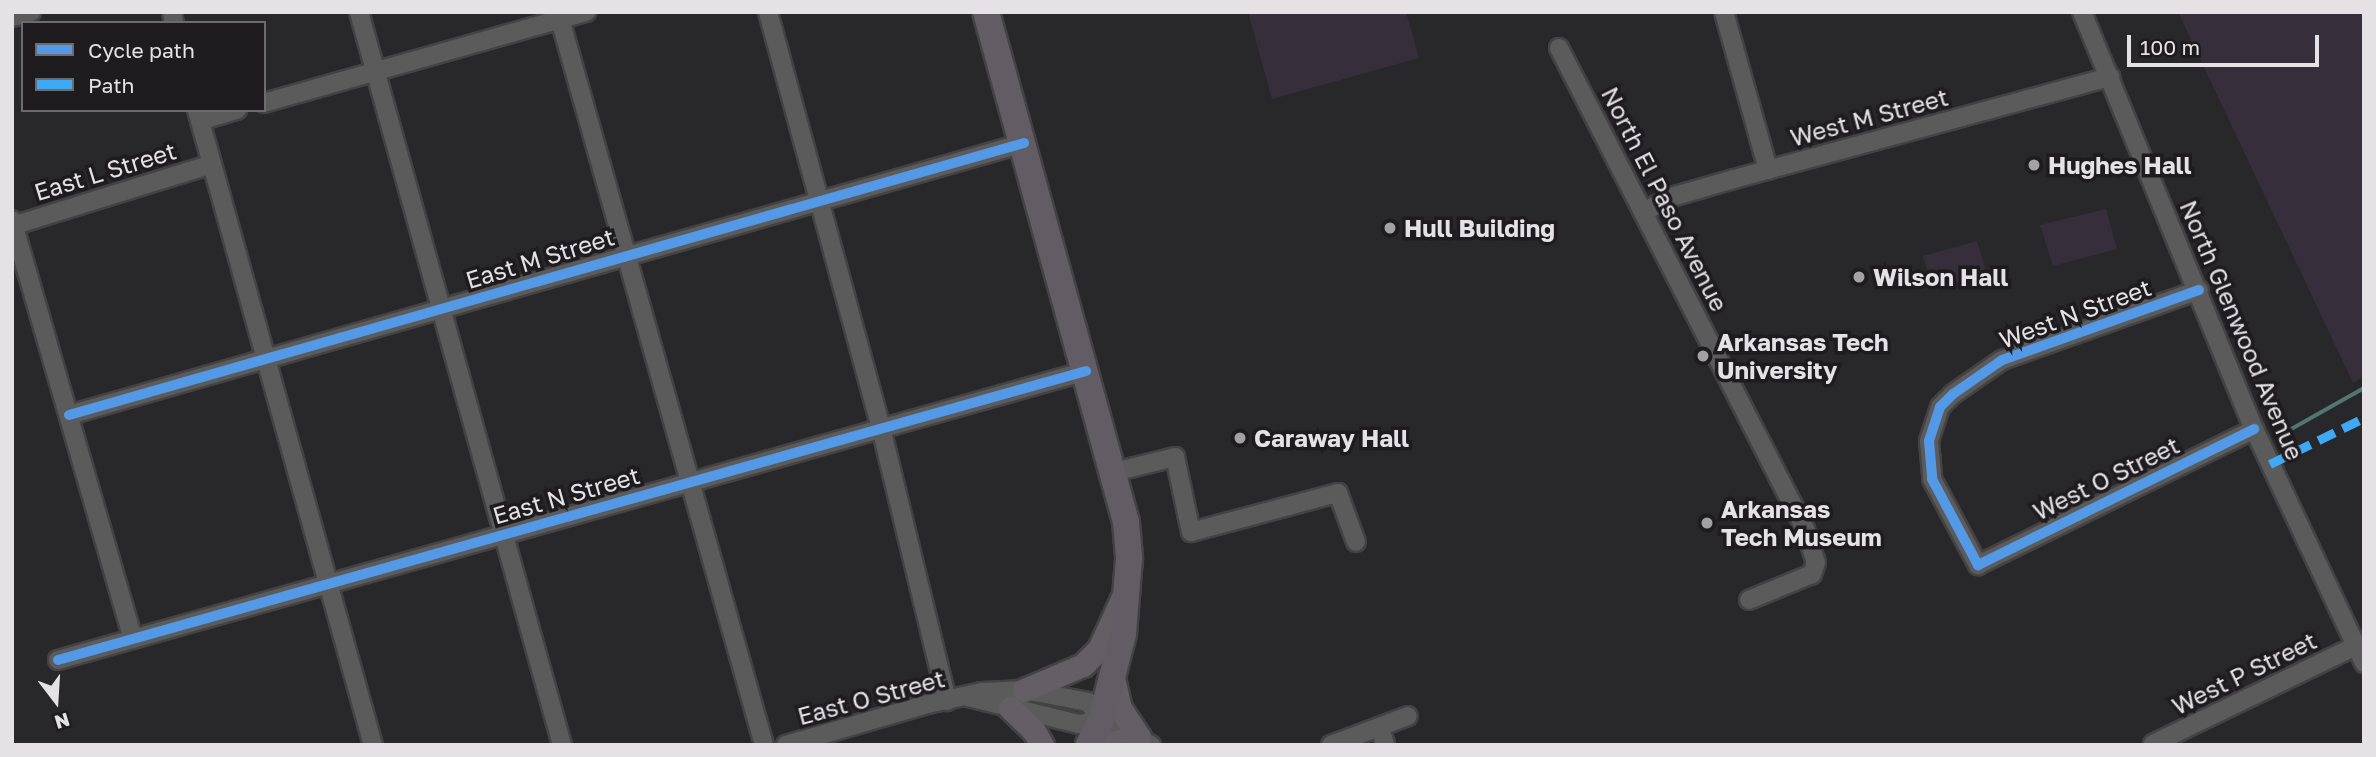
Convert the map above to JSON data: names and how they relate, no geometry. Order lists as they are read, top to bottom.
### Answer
{
  "streets": {
    "street": [
      "West M Street",
      "East L Street",
      "North El Paso Avenue",
      "East M Street",
      "West N Street",
      "North Glenwood Avenue",
      "West O Street",
      "East N Street",
      "West P Street",
      "East O Street"
    ]
  },
  "crossings": [
    ["West M Street", "North El Paso Avenue"],
    ["West M Street", "North Glenwood Avenue"],
    ["West N Street", "North Glenwood Avenue"],
    ["West N Street", "West O Street"],
    ["North Glenwood Avenue", "West O Street"],
    ["North Glenwood Avenue", "West P Street"]
  ],
  "places": [
    "Hughes Hall",
    "Hull Building",
    "Wilson Hall",
    "Arkansas Tech University",
    "Caraway Hall",
    "Arkansas Tech Museum"
  ],
  "legend": ["Cycle path", "Path"],
  "scale_bar": "100 m",
  "north": "bottom"
}
